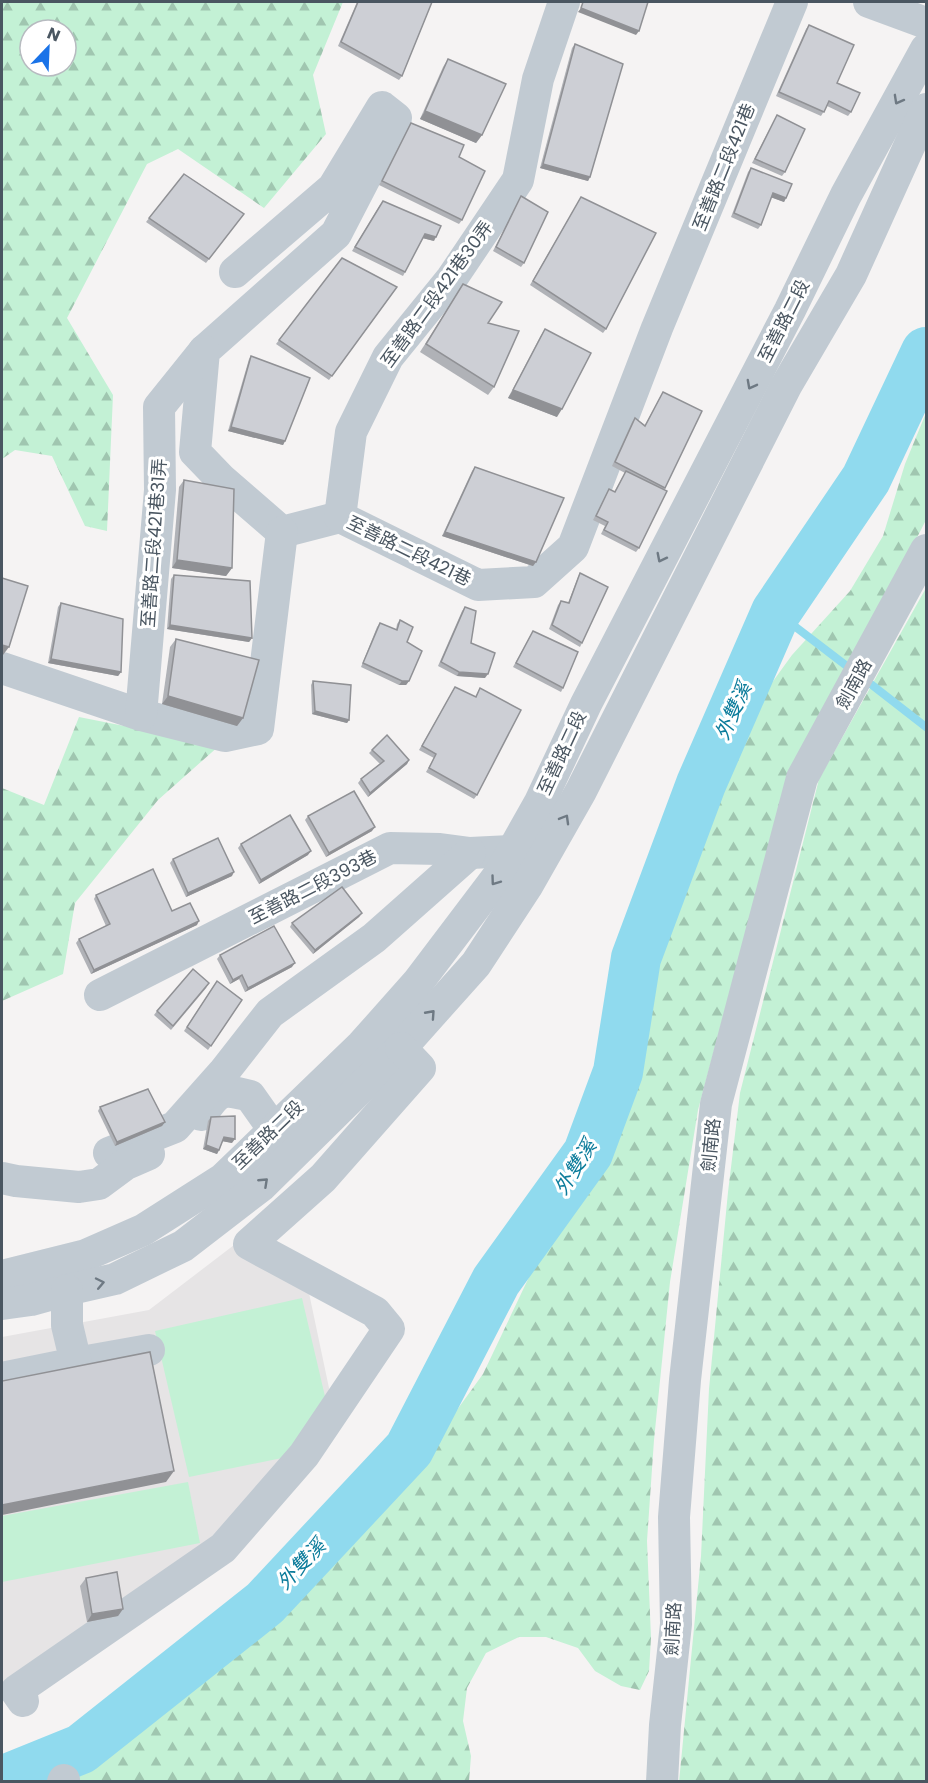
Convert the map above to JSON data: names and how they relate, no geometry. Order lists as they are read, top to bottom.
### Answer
{
  "streets": {
    "street": [
      "至善路二段421巷",
      "至善路二段421巷30弄",
      "至善路二段",
      "至善路二段421巷31弄",
      "劍南路",
      "至善路二段393巷"
    ]
  },
  "crossings": [
    ["至善路二段421巷", "至善路二段421巷30弄"],
    ["至善路二段", "至善路二段393巷"]
  ],
  "water": ["外雙溪"],
  "north": "top right"
}
